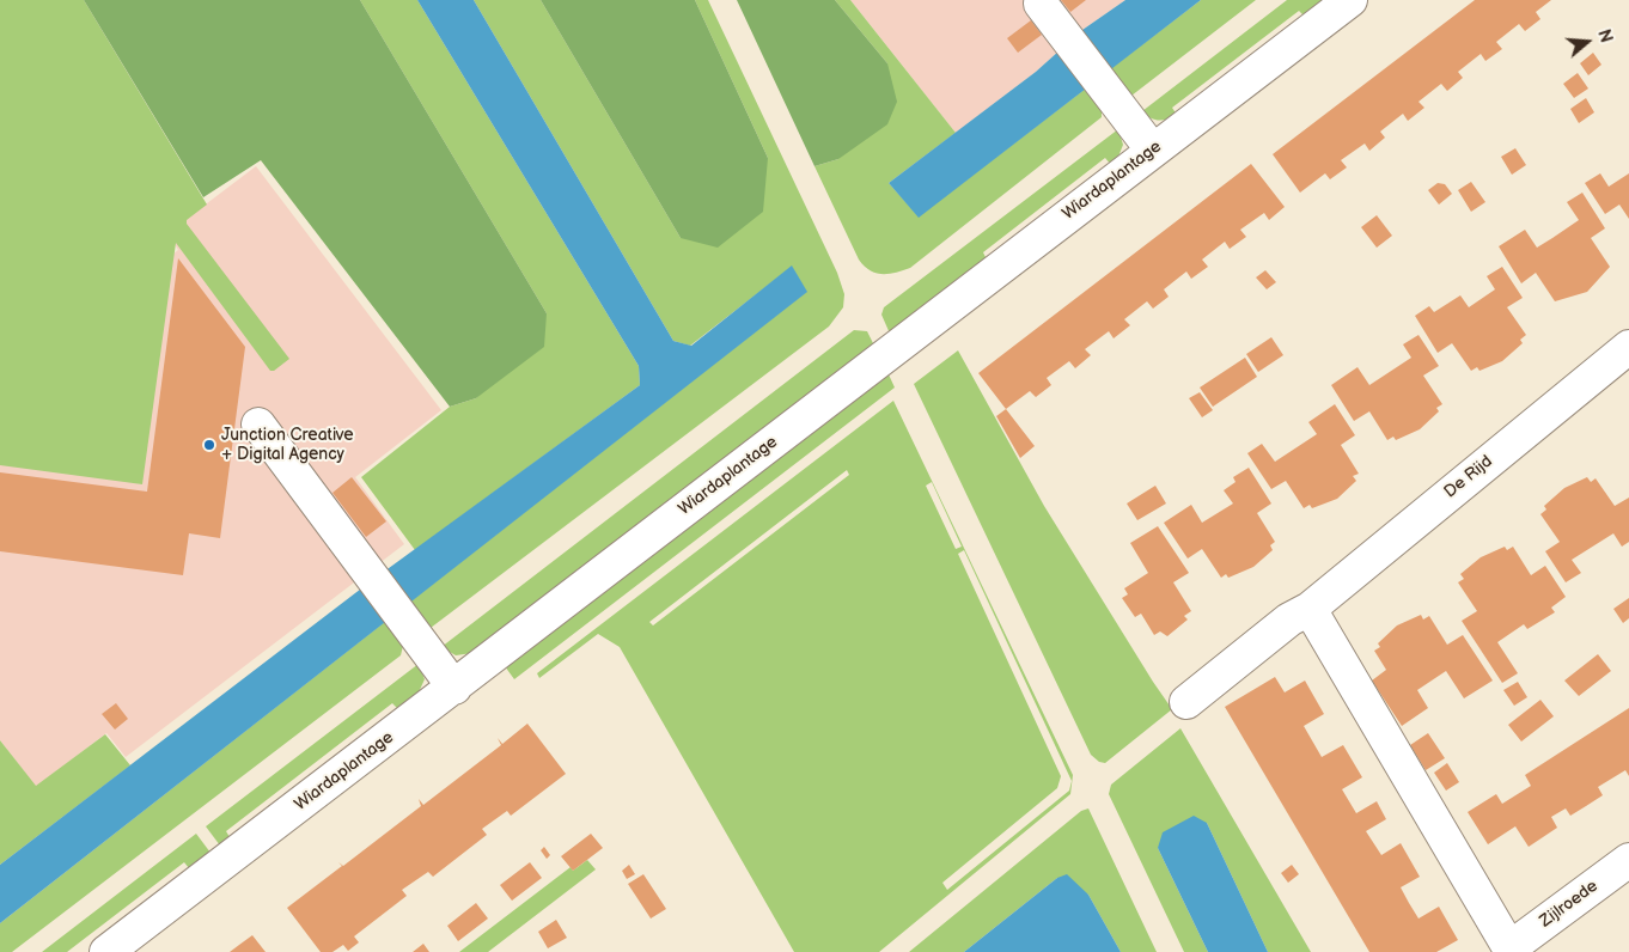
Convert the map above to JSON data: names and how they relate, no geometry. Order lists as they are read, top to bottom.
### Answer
{
  "streets": {
    "street": ["Wiardaplantage", "De Rijd", "Zijlroede"]
  },
  "places": ["Junction Creative + Digital Agency"],
  "north": "right"
}
